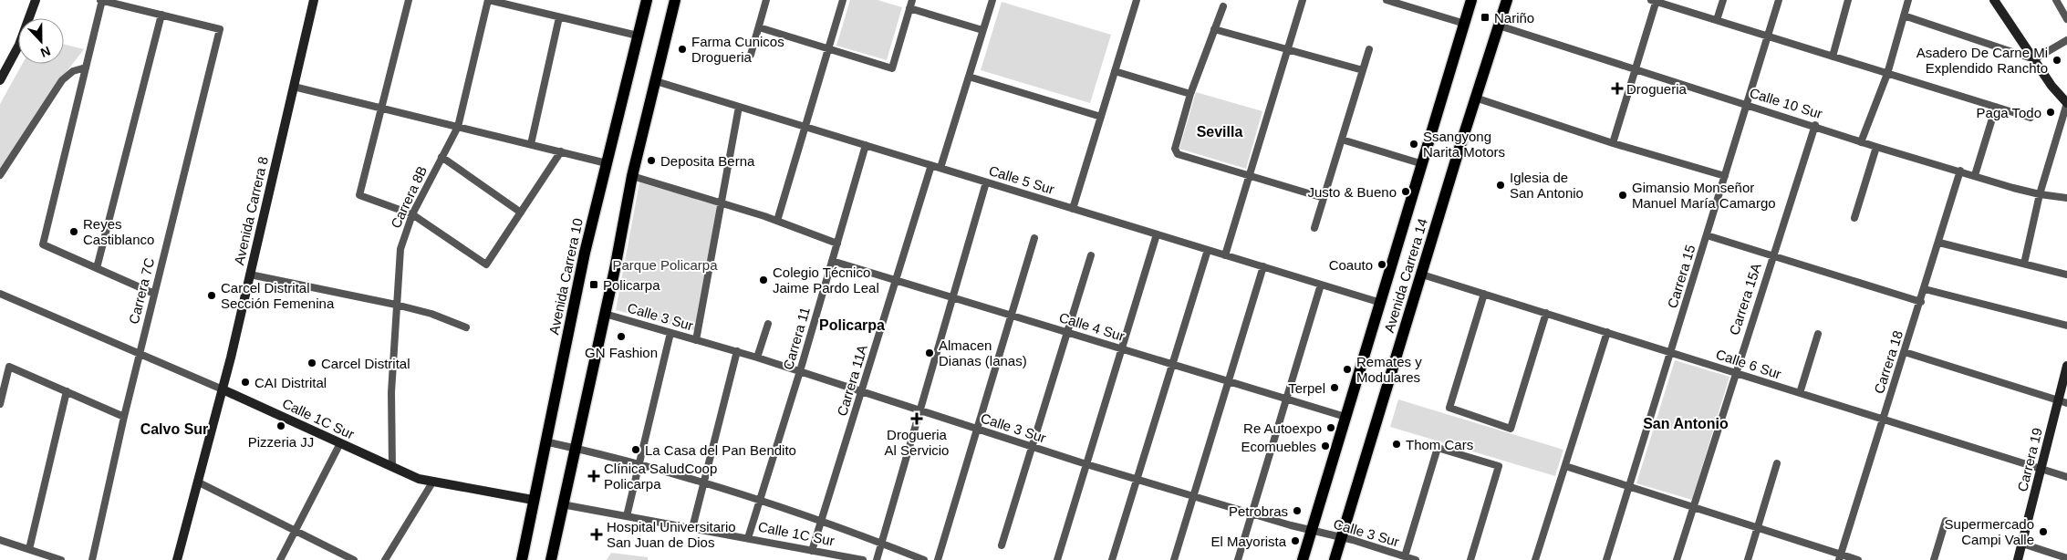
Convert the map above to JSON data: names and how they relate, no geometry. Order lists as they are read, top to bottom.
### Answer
{
  "streets": {
    "main road": [
      "Avenida Carrera 8",
      "Avenida Carrera 14",
      "Avenida Carrera 10",
      "Calle 1C Sur",
      "Carrera 19"
    ],
    "street": [
      "Calle 10 Sur",
      "Calle 5 Sur",
      "Carrera 8B",
      "Carrera 15",
      "Carrera 7C",
      "Carrera 15A",
      "Calle 3 Sur",
      "Calle 4 Sur",
      "Carrera 11",
      "Carrera 18",
      "Calle 6 Sur",
      "Carrera 11A"
    ]
  },
  "crossings": [
    ["Calle 10 Sur", "Avenida Carrera 14"],
    ["Calle 10 Sur", "Carrera 15"],
    ["Calle 10 Sur", "Carrera 15A"],
    ["Calle 10 Sur", "Carrera 18"],
    ["Calle 5 Sur", "Avenida Carrera 14"],
    ["Calle 5 Sur", "Carrera 11"],
    ["Calle 5 Sur", "Carrera 11A"],
    ["Carrera 8B", "Calle 1C Sur"],
    ["Avenida Carrera 8", "Calle 1C Sur"],
    ["Avenida Carrera 14", "Calle 3 Sur"],
    ["Avenida Carrera 14", "Calle 4 Sur"],
    ["Avenida Carrera 14", "Calle 6 Sur"],
    ["Avenida Carrera 10", "Calle 1C Sur"],
    ["Carrera 15", "Calle 6 Sur"],
    ["Carrera 7C", "Calle 1C Sur"],
    ["Carrera 15A", "Calle 6 Sur"],
    ["Calle 3 Sur", "Carrera 11"],
    ["Calle 3 Sur", "Carrera 11A"],
    ["Calle 4 Sur", "Carrera 11"],
    ["Calle 4 Sur", "Carrera 11A"],
    ["Carrera 11", "Calle 1C Sur"],
    ["Carrera 18", "Calle 6 Sur"],
    ["Calle 6 Sur", "Carrera 19"],
    ["Carrera 11A", "Calle 1C Sur"]
  ],
  "districts": [
    "Sevilla",
    "Policarpa",
    "San Antonio",
    "Calvo Sur"
  ],
  "parks": ["Parque Policarpa"],
  "places": {
    "transit": ["Nariño", "Policarpa"],
    "other": [
      "Farma Cunicos Drogueria",
      "Asadero De Carne Mi Explendido Ranchto",
      "Paga Todo",
      "Ssangyong Narita Motors",
      "Deposita Berna",
      "Iglesia de San Antonio",
      "Justo & Bueno",
      "Gimansio Monseñor Manuel María Camargo",
      "Reyes Castiblanco",
      "Coauto",
      "Colegio Técnico Jaime Pardo Leal",
      "Carcel Distrital Sección Femenina",
      "GN Fashion",
      "Almacen Dianas (lanas)",
      "Carcel Distrital",
      "Remates y Modulares",
      "CAI Distrital",
      "Terpel",
      "Pizzeria JJ",
      "Re Autoexpo",
      "Thom Cars",
      "Ecomuebles",
      "La Casa del Pan Bendito",
      "Petrobras",
      "Supermercado Campi Valle",
      "El Mayorista"
    ],
    "health": [
      "Drogueria",
      "Drogueria Al Servicio",
      "Clínica SaludCoop Policarpa",
      "Hospital Universitario San Juan de Dios"
    ]
  },
  "north": "bottom"
}
